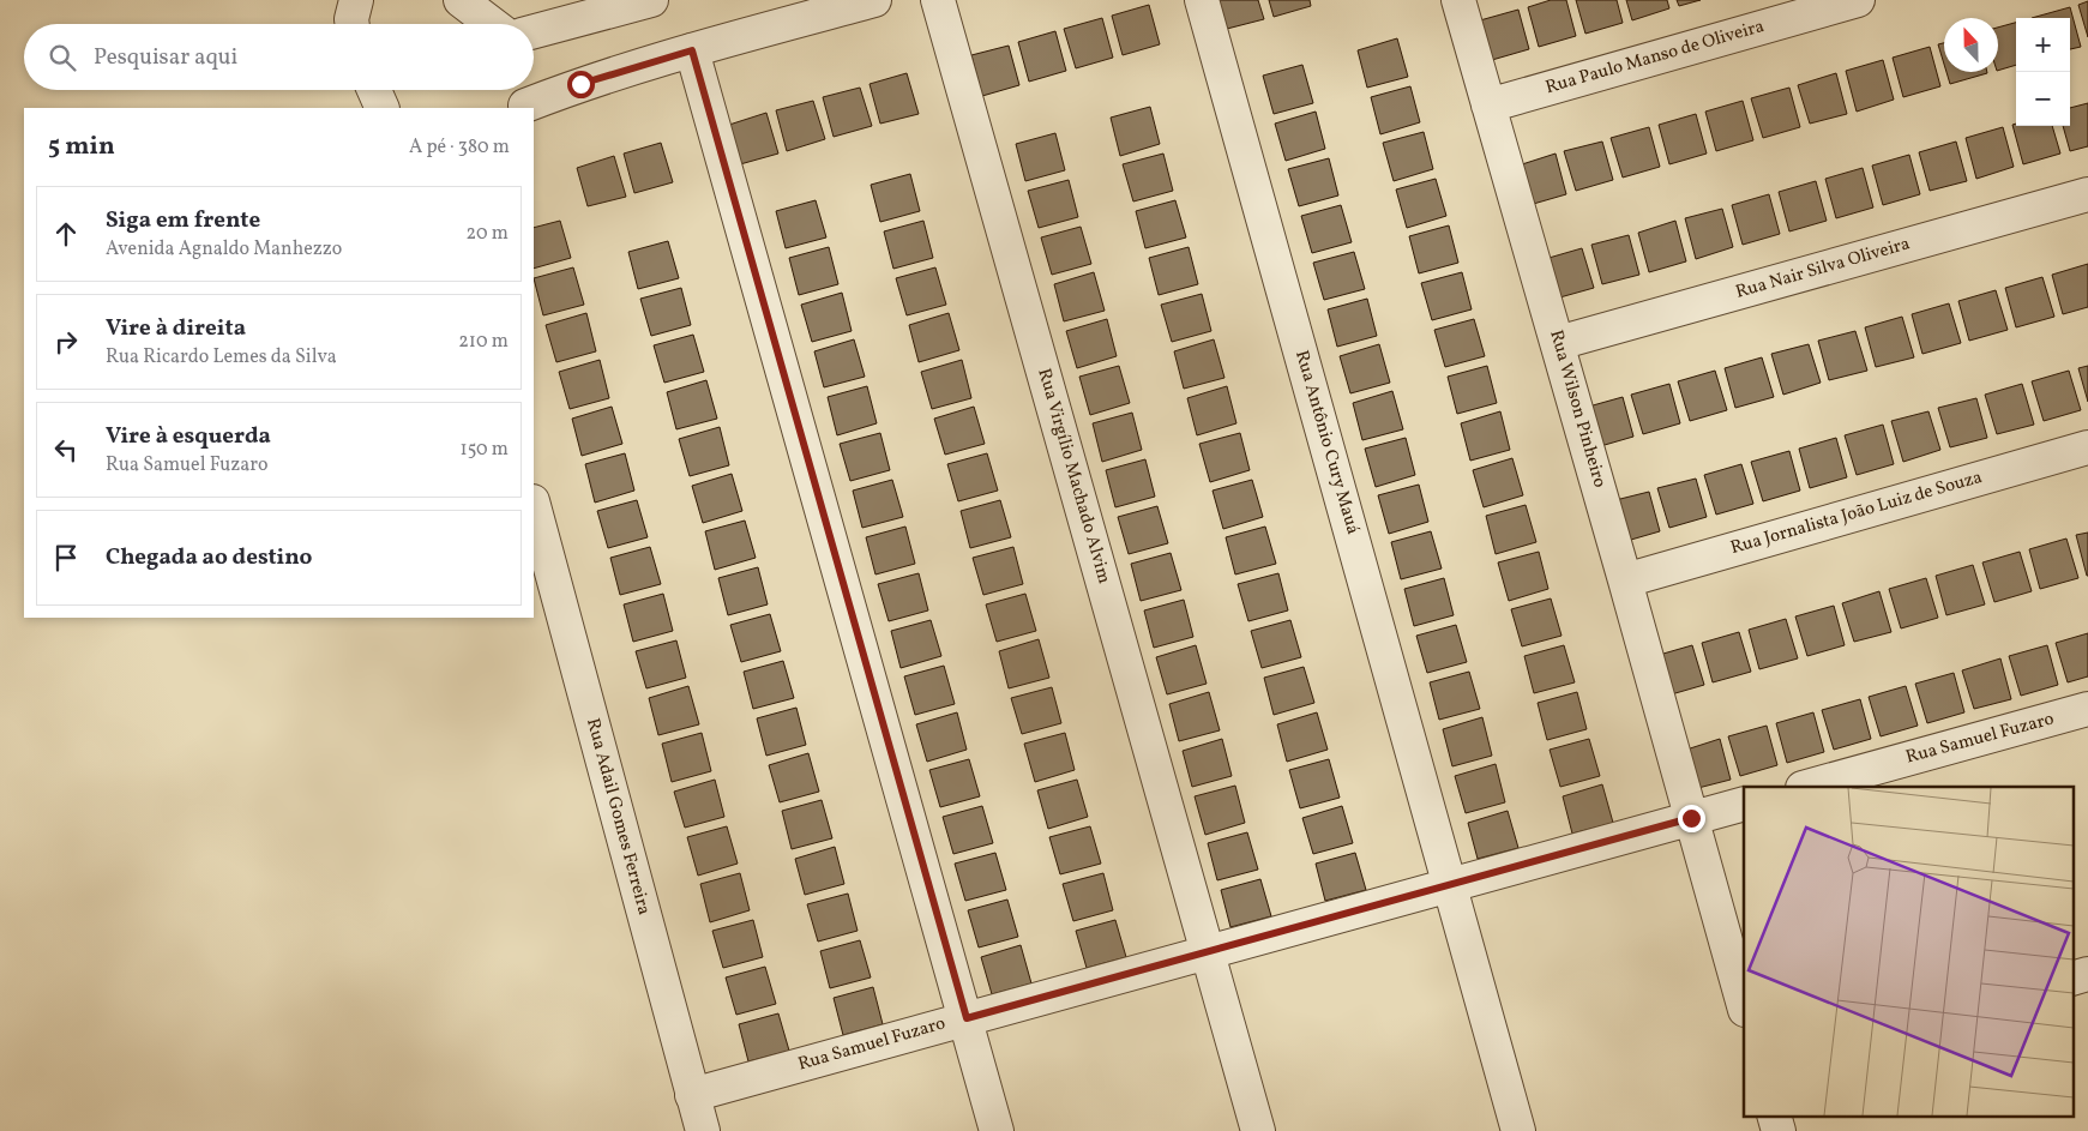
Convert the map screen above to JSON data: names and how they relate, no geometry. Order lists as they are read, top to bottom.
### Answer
{
  "streets": {
    "street": [
      "Rua Paulo Manso de Oliveira",
      "Rua Nair Silva Oliveira",
      "Rua Wilson Pinheiro",
      "Rua Antônio Cury Mauá",
      "Rua Virgílio Machado Alvim",
      "Rua Jornalista João Luiz de Souza",
      "Rua Samuel Fuzaro",
      "Rua Adail Gomes Ferreira"
    ]
  },
  "crossings": [
    ["Rua Paulo Manso de Oliveira", "Rua Wilson Pinheiro"],
    ["Rua Nair Silva Oliveira", "Rua Wilson Pinheiro"],
    ["Rua Wilson Pinheiro", "Rua Jornalista João Luiz de Souza"],
    ["Rua Wilson Pinheiro", "Rua Samuel Fuzaro"],
    ["Rua Antônio Cury Mauá", "Rua Samuel Fuzaro"],
    ["Rua Virgílio Machado Alvim", "Rua Samuel Fuzaro"],
    ["Rua Samuel Fuzaro", "Rua Adail Gomes Ferreira"]
  ],
  "north": "top",
  "page": {
    "map_buttons": ["+", "−"],
    "search": "Pesquisar aqui",
    "heading": ["5 min", "A pé · 380 m"],
    "list": [
      ["Siga em frente", "Avenida Agnaldo Manhezzo", "20 m"],
      ["Vire à direita", "Rua Ricardo Lemes da Silva", "210 m"],
      ["Vire à esquerda", "Rua Samuel Fuzaro", "150 m"],
      "Chegada ao destino"
    ]
  }
}
